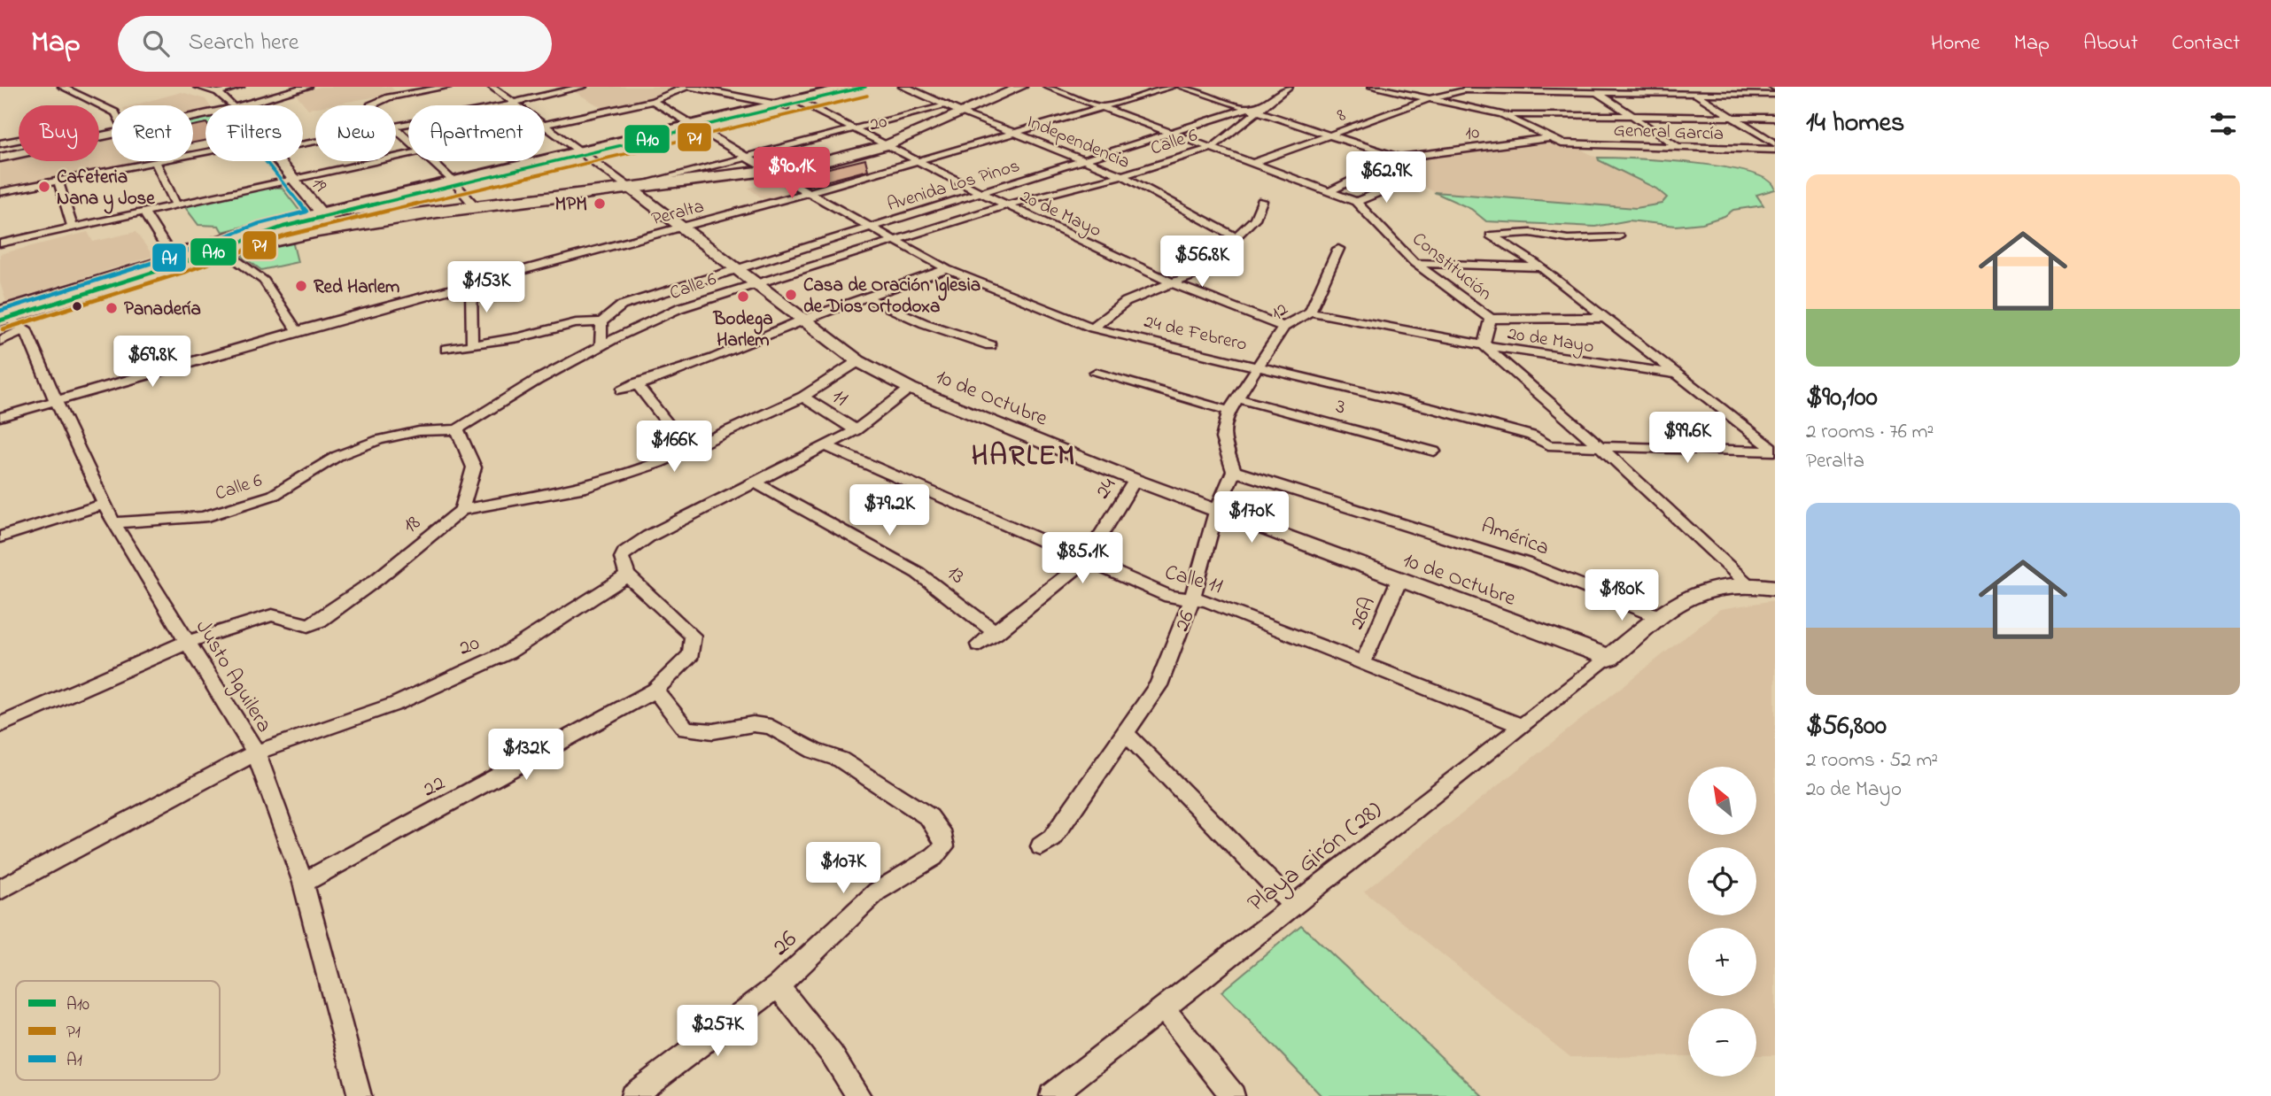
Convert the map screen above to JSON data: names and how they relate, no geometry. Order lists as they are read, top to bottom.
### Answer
{
  "streets": {
    "street": [
      "8",
      "20",
      "General García",
      "10",
      "Independencia",
      "Calle 6",
      "19",
      "Avenida Los Pinos",
      "Peralta",
      "20 de Mayo",
      "Constitución",
      "12",
      "24 de Febrero",
      "11",
      "10 de Octubre",
      "3",
      "24",
      "18",
      "América",
      "13",
      "Calle 11",
      "26A",
      "26",
      "Justo Aguilera",
      "22",
      "Playa Girón (28)"
    ]
  },
  "crossings": [
    ["8", "Constitución"],
    ["20", "Independencia"],
    ["20", "20 de Mayo"],
    ["20", "24 de Febrero"],
    ["20", "10 de Octubre"],
    ["20", "Justo Aguilera"],
    ["20", "22"],
    ["General García", "10"],
    ["10", "Constitución"],
    ["Independencia", "Calle 6"],
    ["Independencia", "Avenida Los Pinos"],
    ["Independencia", "Peralta"],
    ["Calle 6", "Avenida Los Pinos"],
    ["Calle 6", "20 de Mayo"],
    ["Calle 6", "Constitución"],
    ["Calle 6", "24 de Febrero"],
    ["Calle 6", "10 de Octubre"],
    ["Calle 6", "Justo Aguilera"],
    ["Avenida Los Pinos", "20 de Mayo"],
    ["Avenida Los Pinos", "Constitución"],
    ["Avenida Los Pinos", "24 de Febrero"],
    ["Avenida Los Pinos", "10 de Octubre"],
    ["Peralta", "20 de Mayo"],
    ["Peralta", "Constitución"],
    ["Peralta", "24 de Febrero"],
    ["Peralta", "10 de Octubre"],
    ["Peralta", "Justo Aguilera"],
    ["20 de Mayo", "Constitución"],
    ["20 de Mayo", "12"],
    ["12", "24 de Febrero"],
    ["12", "3"],
    ["12", "América"],
    ["12", "26"],
    ["11", "18"],
    ["10 de Octubre", "24"],
    ["10 de Octubre", "18"],
    ["10 de Octubre", "26A"],
    ["10 de Octubre", "26"],
    ["10 de Octubre", "Playa Girón (28)"],
    ["24", "13"],
    ["24", "Calle 11"],
    ["18", "Justo Aguilera"],
    ["América", "26"],
    ["Calle 11", "26A"],
    ["Calle 11", "26"],
    ["Calle 11", "Playa Girón (28)"],
    ["26", "22"],
    ["Justo Aguilera", "22"]
  ],
  "districts": ["HARLEM"],
  "places": [
    "Cafeteria Nana y Jose",
    "MPM",
    "Red Harlem",
    "Casa de Oración Iglesia de Dios Ortodoxa",
    "Bodega Harlem",
    "Panadería"
  ],
  "lines": ["transit line A10", "transit line P1", "transit line A1"],
  "legend": ["A10", "P1", "A1"],
  "north": "top left",
  "page": {
    "header": "Map",
    "search": "Search here",
    "nav": [
      "Home",
      "Map",
      "About",
      "Contact"
    ],
    "heading": "14 homes",
    "chip": [
      "Buy",
      "Rent",
      "Filters",
      "New",
      "Apartment"
    ],
    "price": [
      "$90.1K",
      "$62.9K",
      "$56.8K",
      "$153K",
      "$69.8K",
      "$99.6K",
      "$166K",
      "$79.2K",
      "$170K",
      "$85.1K",
      "$180K",
      "$132K",
      "$107K",
      "$257K"
    ],
    "list": [
      {
        "name": "$90,100",
        "note": "2 rooms · 76 m² · Peralta"
      },
      {
        "name": "$56,800",
        "note": "2 rooms · 52 m² · 20 de Mayo"
      }
    ],
    "map_buttons": ["+", "−"]
  }
}
